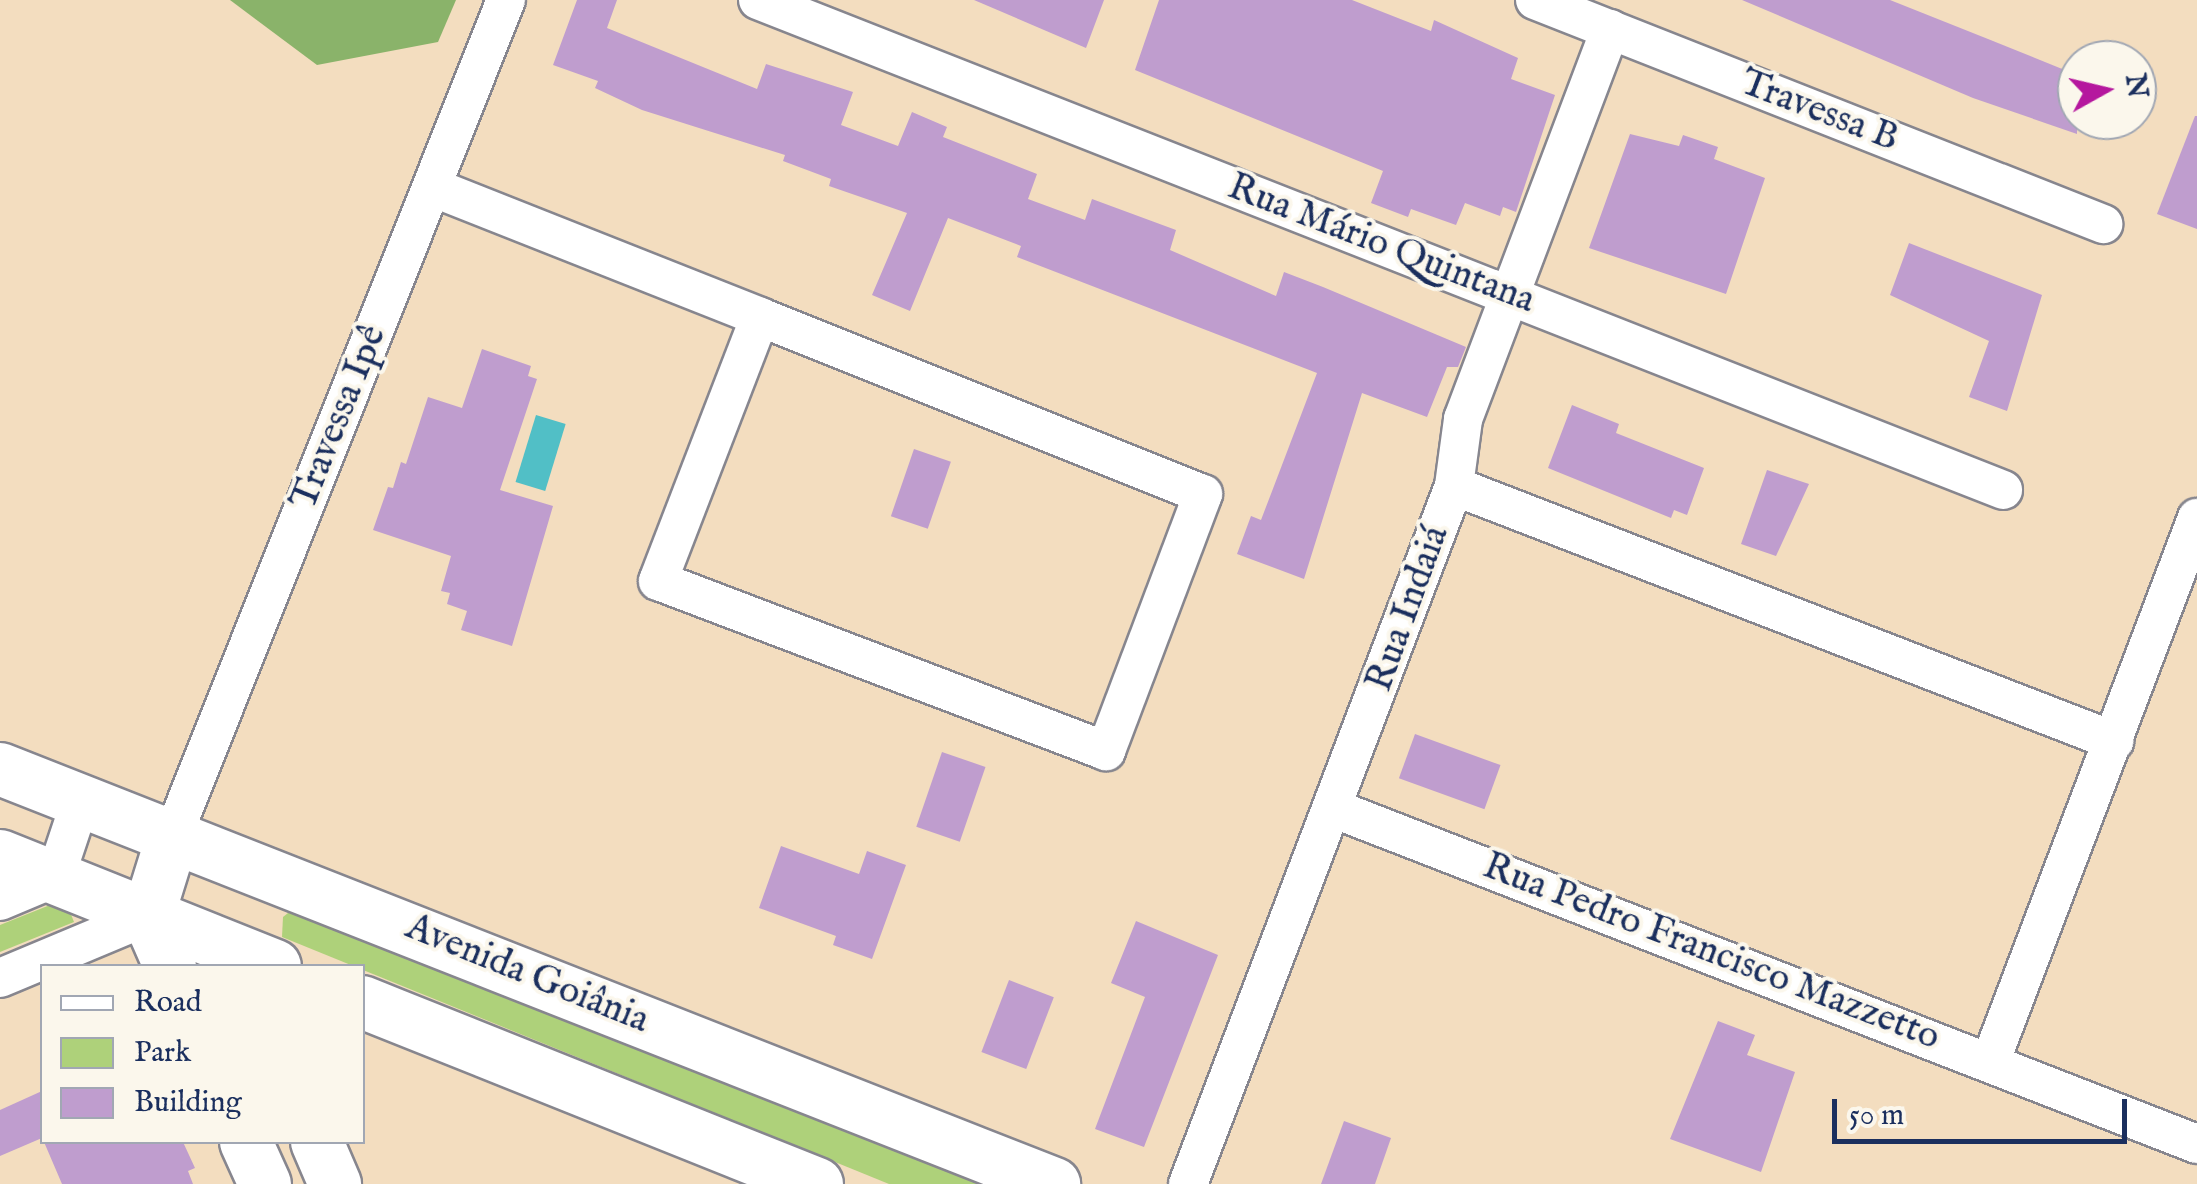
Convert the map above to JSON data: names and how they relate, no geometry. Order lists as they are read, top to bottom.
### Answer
{
  "streets": {
    "street": [
      "Travessa B",
      "Rua Mário Quintana",
      "Travessa Ipê",
      "Rua Indaiá",
      "Rua Pedro Francisco Mazzetto",
      "Avenida Goiânia"
    ]
  },
  "crossings": [
    ["Travessa B", "Rua Indaiá"],
    ["Rua Mário Quintana", "Rua Indaiá"],
    ["Travessa Ipê", "Avenida Goiânia"],
    ["Rua Indaiá", "Rua Pedro Francisco Mazzetto"]
  ],
  "legend": ["Road", "Park", "Building"],
  "scale_bar": "50 m",
  "north": "right"
}
